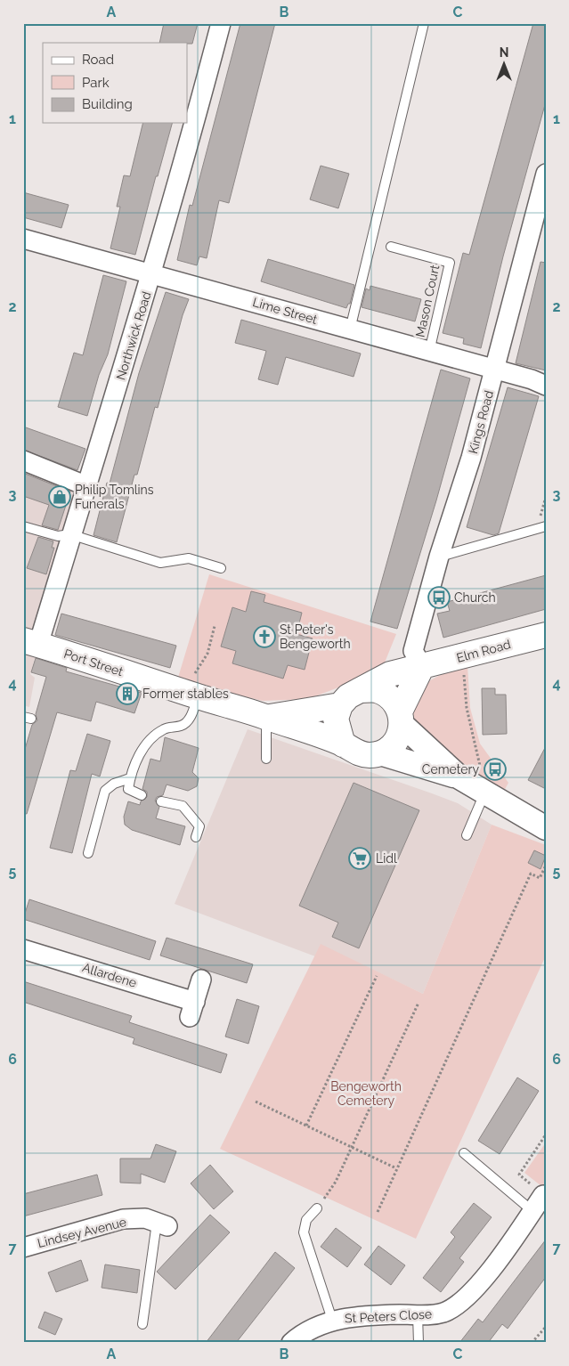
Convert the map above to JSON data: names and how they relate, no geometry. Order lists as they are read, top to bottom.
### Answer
{
  "streets": {
    "main road": ["Elm Road", "Port Street"],
    "street": [
      "Lime Street",
      "Northwick Road",
      "Kings Road",
      "Allardene",
      "Lindsey Avenue",
      "St Peters Close"
    ],
    "lane": ["Mason Court"]
  },
  "crossings": [
    ["Mason Court", "Lime Street"],
    ["Lime Street", "Northwick Road"],
    ["Lime Street", "Kings Road"],
    ["Northwick Road", "Port Street"],
    ["Kings Road", "Elm Road"],
    ["Elm Road", "Port Street"]
  ],
  "parks": ["Bengeworth Cemetery"],
  "places": {
    "shop": ["Philip Tomlins Funerals"],
    "bus stop": ["Church", "Cemetery"],
    "church": ["St Peter's Bengeworth"],
    "building": ["Former stables"],
    "supermarket": ["Lidl"]
  },
  "legend": ["Road", "Park", "Building"],
  "north": "top",
  "grid": {
    "columns": ["A", "B", "C"],
    "rows": [
      "1",
      "2",
      "3",
      "4",
      "5",
      "6",
      "7"
    ]
  }
}
